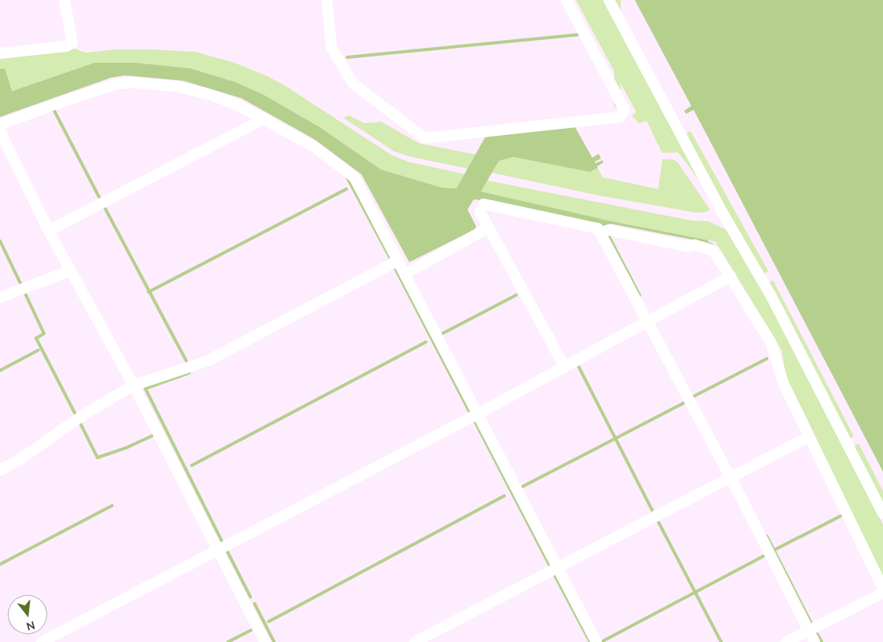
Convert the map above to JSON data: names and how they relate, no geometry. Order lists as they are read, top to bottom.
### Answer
{
  "north": "bottom"
}
